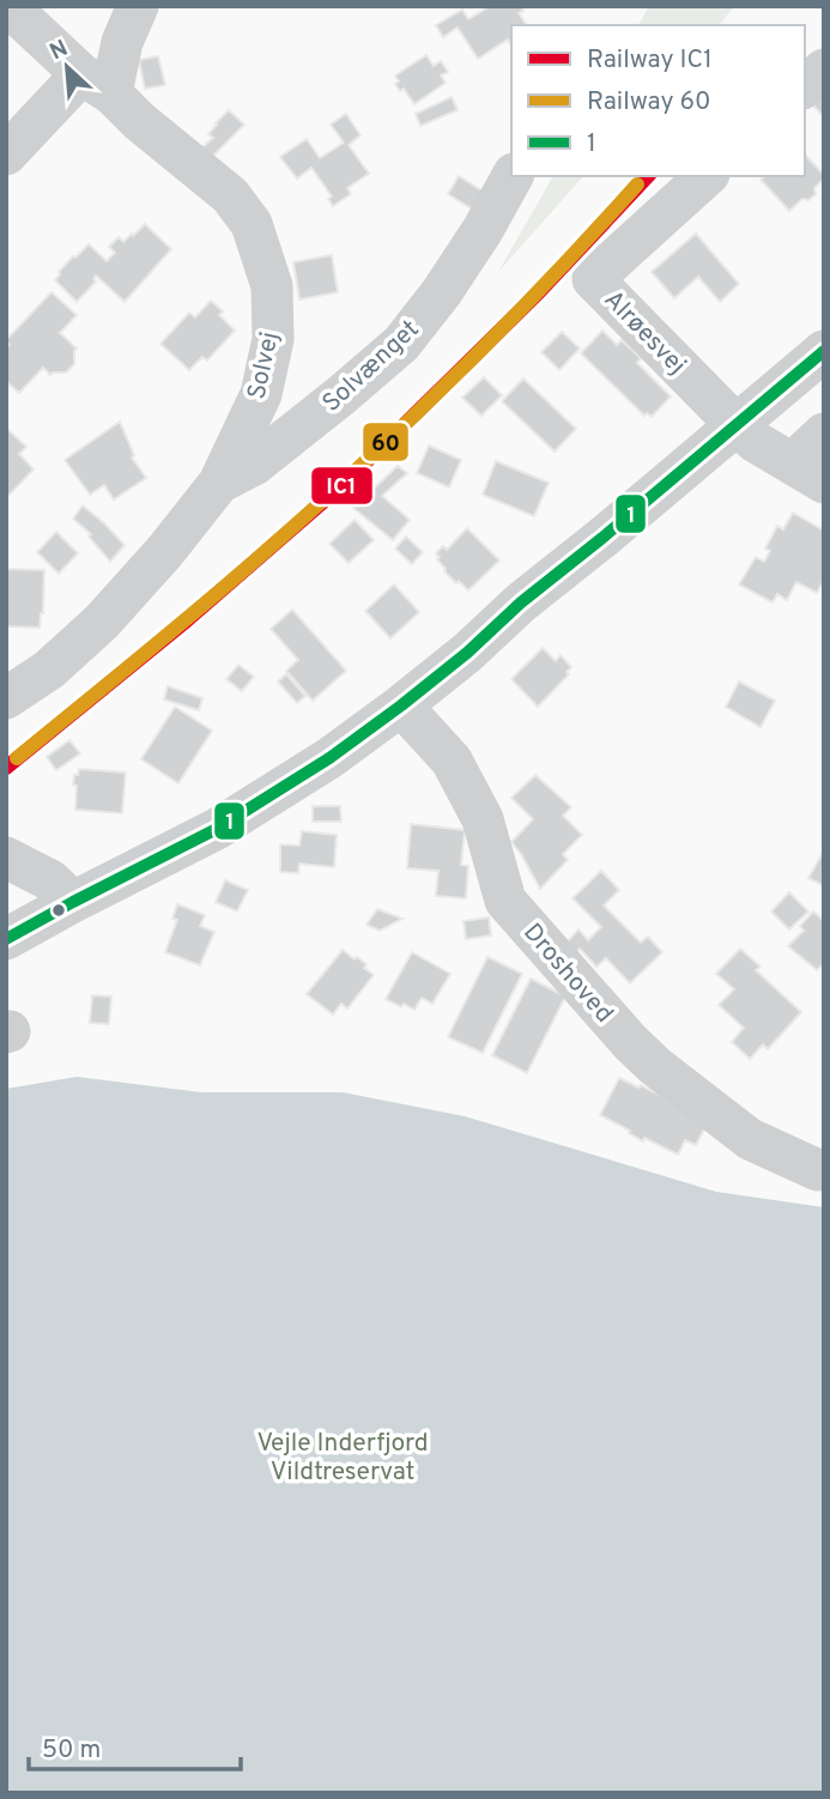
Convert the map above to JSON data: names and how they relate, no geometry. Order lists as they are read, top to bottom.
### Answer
{
  "streets": {
    "street": [
      "Alrøesvej",
      "Solvej",
      "Solvænget",
      "Droshoved"
    ]
  },
  "crossings": [
    ["Solvej", "Solvænget"]
  ],
  "parks": ["Vejle Inderfjord Vildtreservat"],
  "lines": ["rail line IC1", "rail line 60", "transit line 1"],
  "legend": ["Railway IC1", "Railway 60", "1"],
  "scale_bar": "50 m",
  "north": "top left"
}
